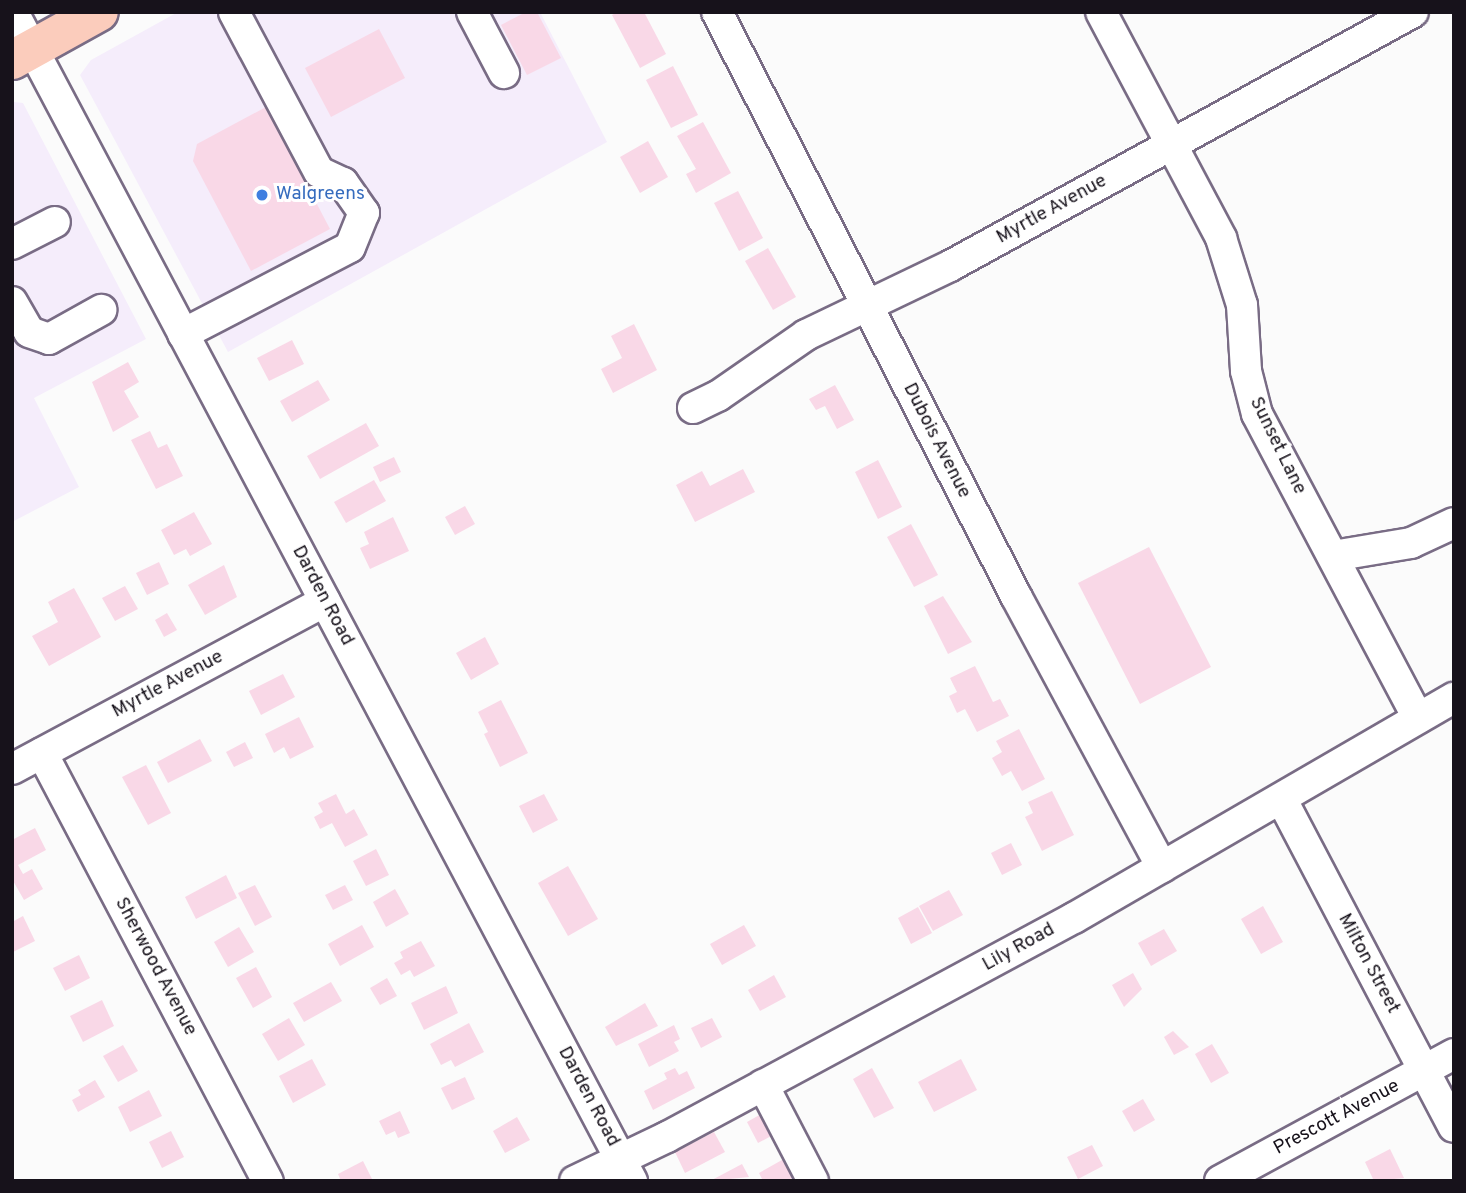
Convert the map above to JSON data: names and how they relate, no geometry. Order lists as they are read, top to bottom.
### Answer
{
  "streets": {
    "street": [
      "Myrtle Avenue",
      "Dubois Avenue",
      "Sunset Lane",
      "Darden Road",
      "Lily Road",
      "Milton Street",
      "Sherwood Avenue",
      "Prescott Avenue"
    ]
  },
  "crossings": [
    ["Myrtle Avenue", "Dubois Avenue"],
    ["Myrtle Avenue", "Sunset Lane"],
    ["Myrtle Avenue", "Darden Road"],
    ["Myrtle Avenue", "Sherwood Avenue"],
    ["Dubois Avenue", "Lily Road"],
    ["Sunset Lane", "Lily Road"],
    ["Darden Road", "Lily Road"],
    ["Lily Road", "Milton Street"],
    ["Milton Street", "Prescott Avenue"]
  ],
  "places": ["Walgreens"]
}
